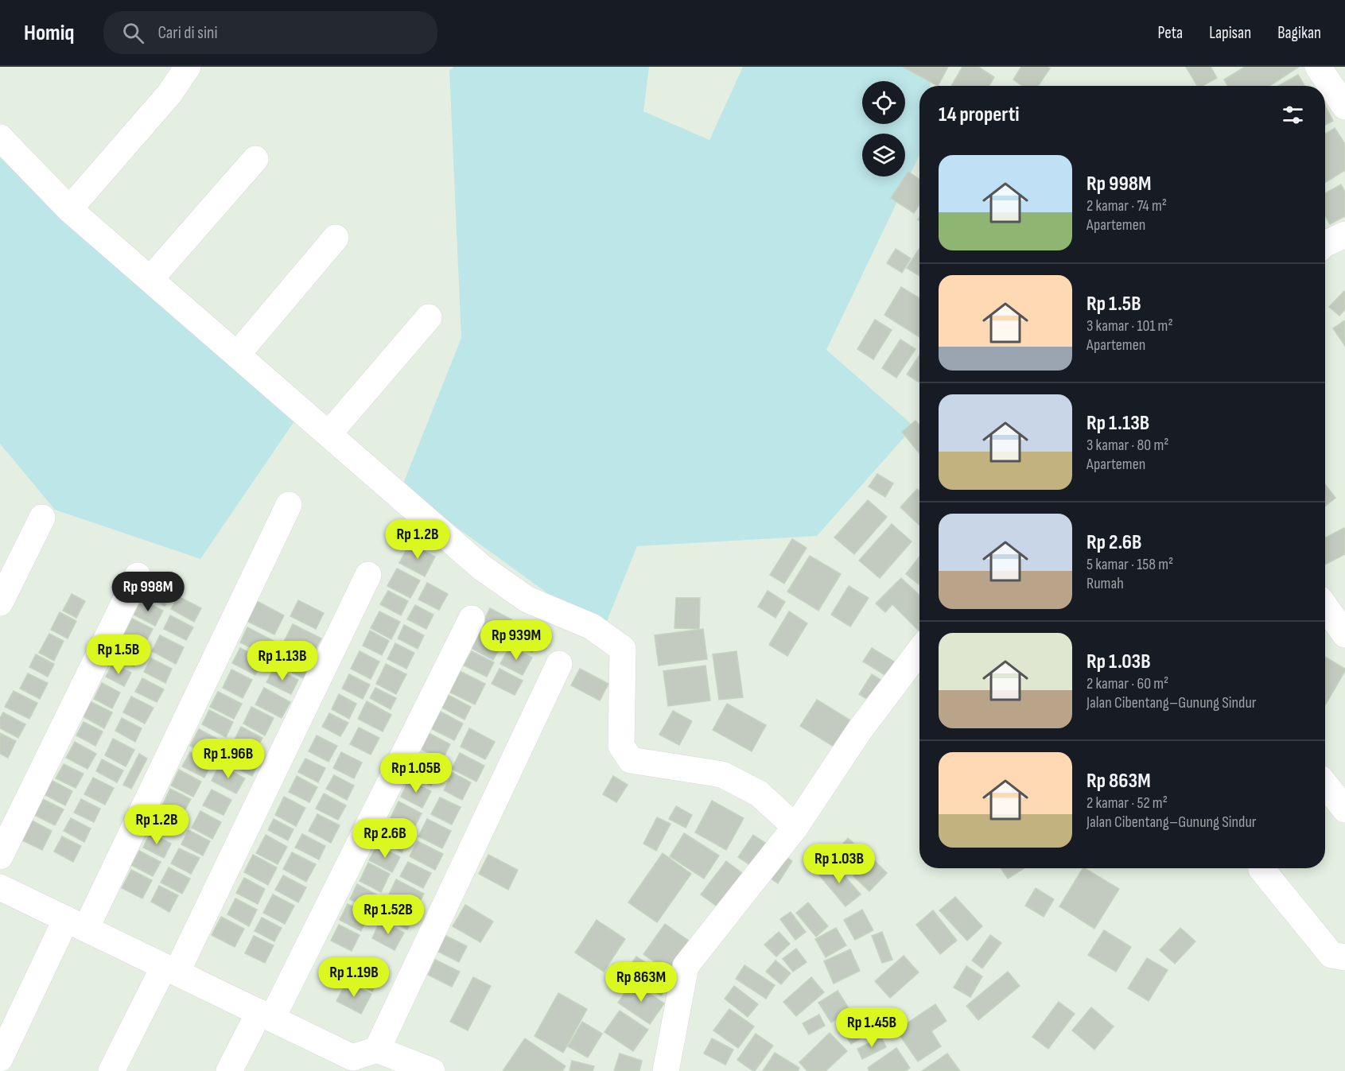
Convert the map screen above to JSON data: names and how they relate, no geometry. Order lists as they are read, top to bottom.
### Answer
{
  "page": {
    "header": "Homiq",
    "search": "Cari di sini",
    "nav": ["Peta", "Lapisan", "Bagikan"],
    "heading": "14 properti",
    "list": [
      {
        "name": "Rp 998M",
        "note": "2 kamar · 74 m² · Apartemen"
      },
      {
        "name": "Rp 1.5B",
        "note": "3 kamar · 101 m² · Apartemen"
      },
      {
        "name": "Rp 1.13B",
        "note": "3 kamar · 80 m² · Apartemen"
      },
      {
        "name": "Rp 2.6B",
        "note": "5 kamar · 158 m² · Rumah"
      },
      {
        "name": "Rp 1.03B",
        "note": "2 kamar · 60 m² · Jalan Cibentang–Gunung Sindur"
      },
      {
        "name": "Rp 863M",
        "note": "2 kamar · 52 m² · Jalan Cibentang–Gunung Sindur"
      }
    ],
    "price": [
      "Rp 1.2B",
      "Rp 998M",
      "Rp 939M",
      "Rp 1.5B",
      "Rp 1.13B",
      "Rp 1.96B",
      "Rp 1.05B",
      "Rp 1.2B",
      "Rp 2.6B",
      "Rp 1.03B",
      "Rp 1.52B",
      "Rp 1.19B",
      "Rp 863M",
      "Rp 1.45B"
    ]
  }
}
